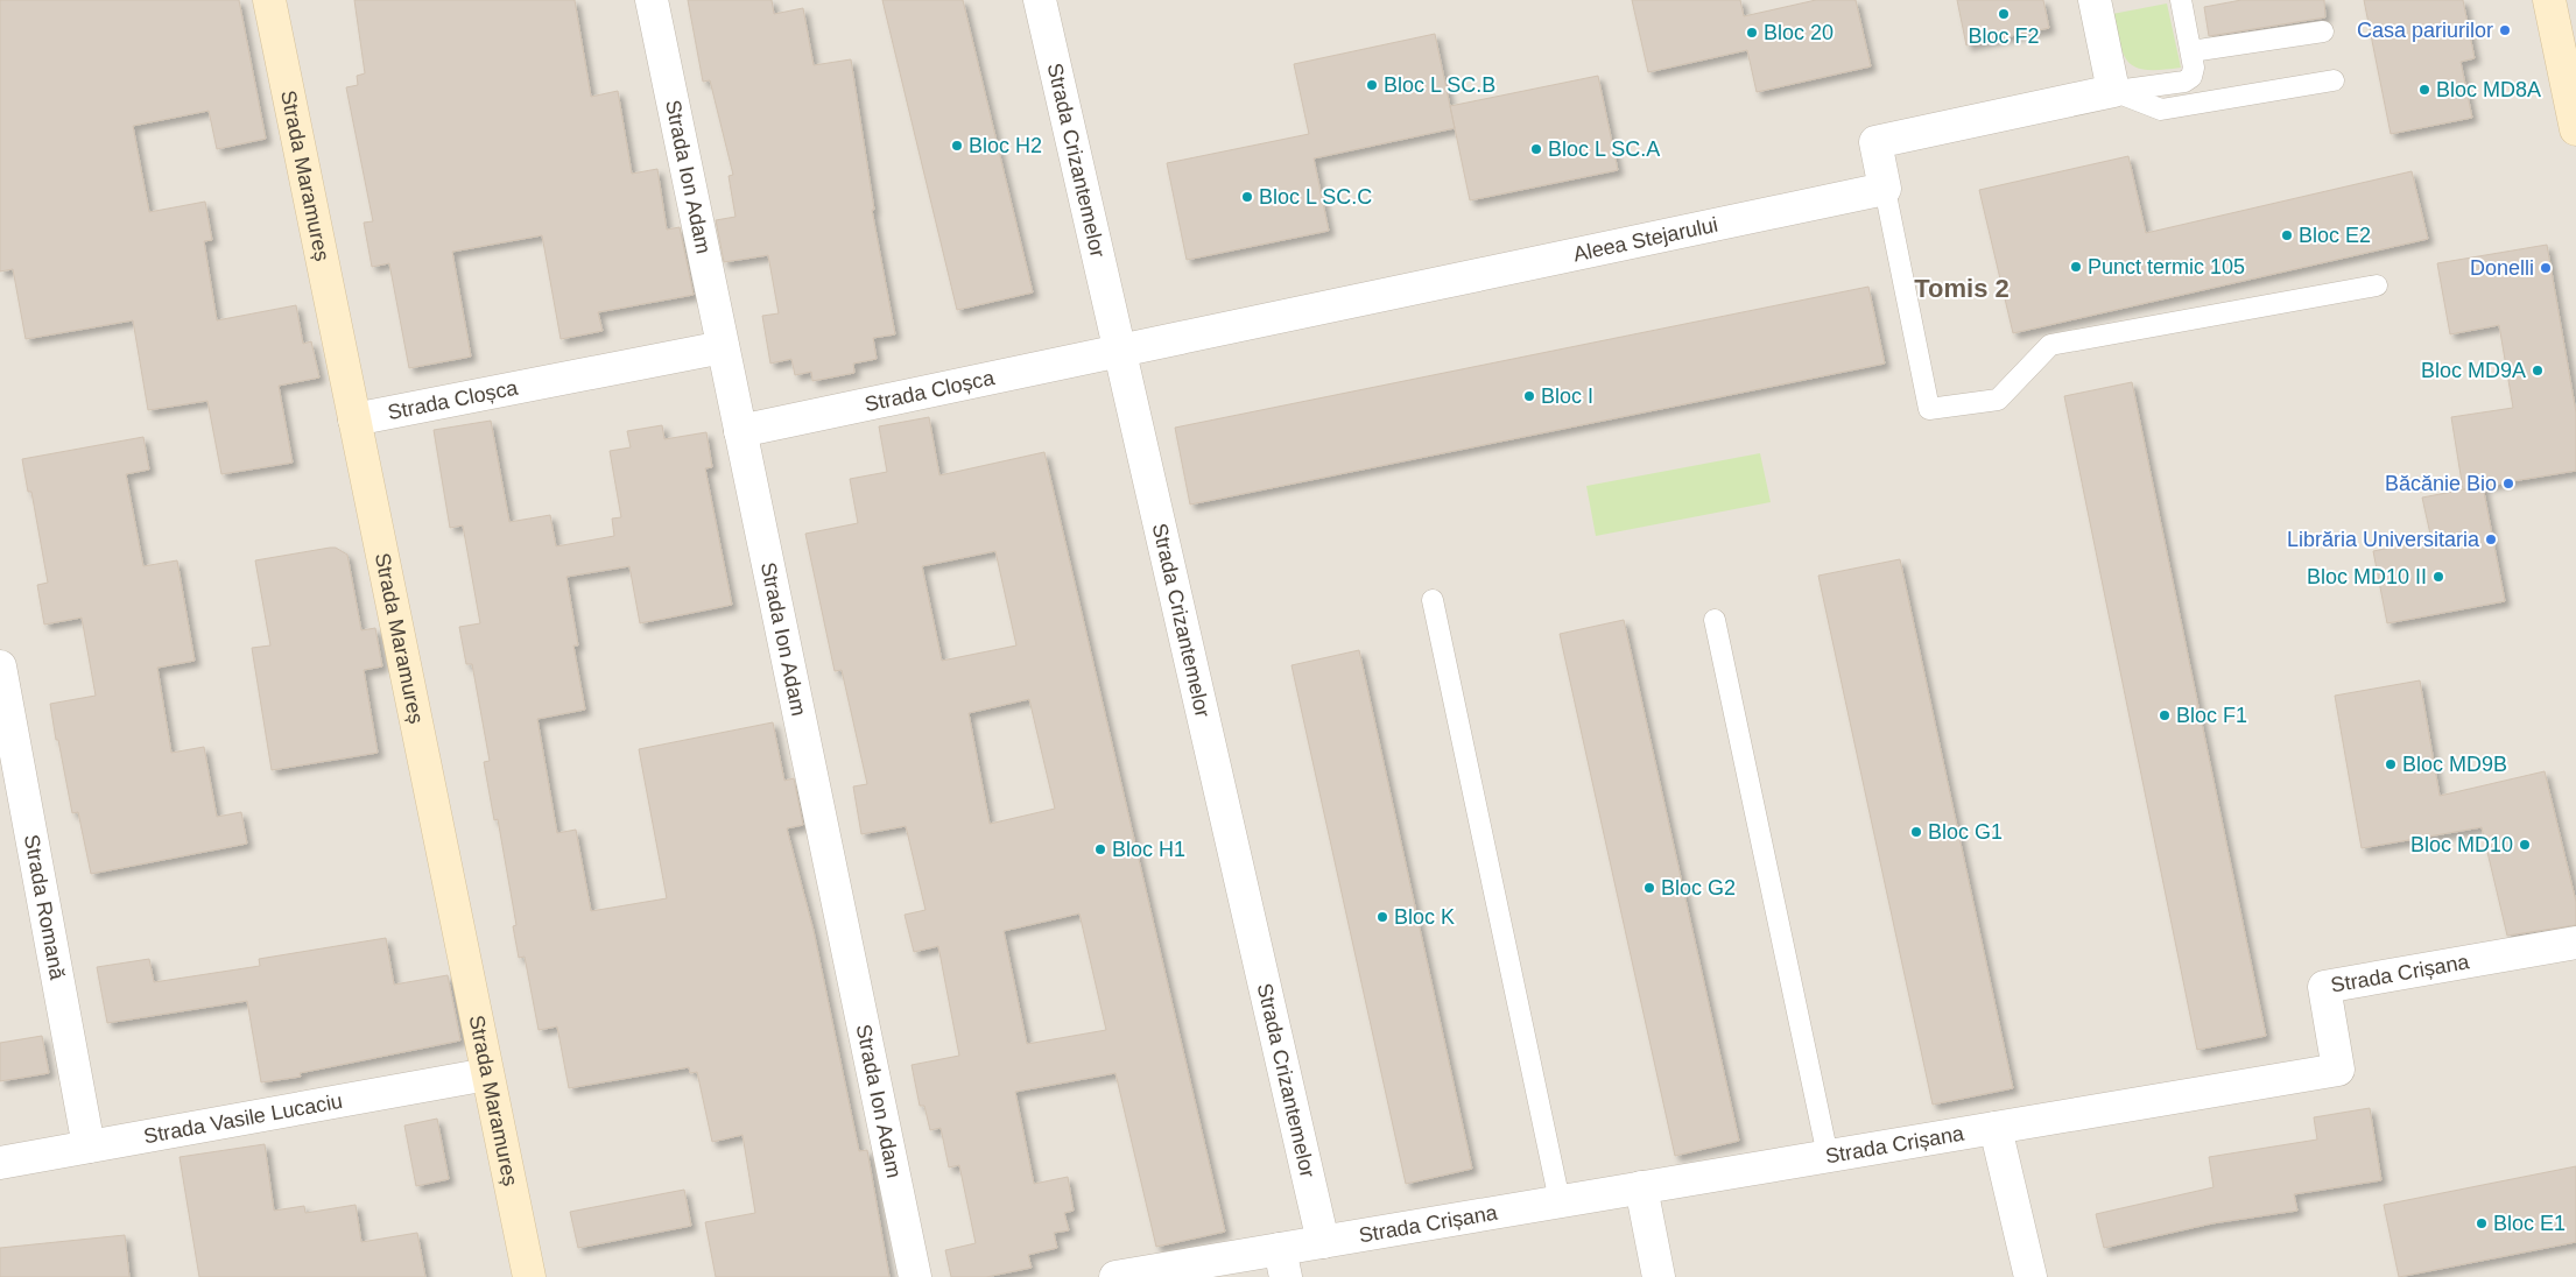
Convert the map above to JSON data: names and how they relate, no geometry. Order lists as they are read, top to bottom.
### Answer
{
  "streets": {
    "street": [
      "Strada Crizantemelor",
      "Strada Maramureș",
      "Strada Ion Adam",
      "Aleea Stejarului",
      "Strada Cloșca",
      "Strada Romană",
      "Strada Crișana",
      "Strada Vasile Lucaciu"
    ]
  },
  "crossings": [
    ["Strada Crizantemelor", "Aleea Stejarului"],
    ["Strada Crizantemelor", "Strada Cloșca"],
    ["Strada Crizantemelor", "Strada Crișana"],
    ["Strada Maramureș", "Strada Cloșca"],
    ["Strada Maramureș", "Strada Vasile Lucaciu"],
    ["Strada Ion Adam", "Strada Cloșca"],
    ["Aleea Stejarului", "Strada Cloșca"],
    ["Strada Romană", "Strada Vasile Lucaciu"]
  ],
  "districts": ["Tomis 2"],
  "places": [
    "Bloc F2",
    "Casa pariurilor",
    "Bloc 20",
    "Bloc L SC.B",
    "Bloc MD8A",
    "Bloc H2",
    "Bloc L SC.A",
    "Bloc L SC.C",
    "Bloc E2",
    "Punct termic 105",
    "Donelli",
    "Bloc MD9A",
    "Bloc I",
    "Băcănie Bio",
    "Librăria Universitaria",
    "Bloc MD10 II",
    "Bloc F1",
    "Bloc MD9B",
    "Bloc G1",
    "Bloc MD10",
    "Bloc H1",
    "Bloc G2",
    "Bloc K",
    "Bloc E1"
  ]
}
